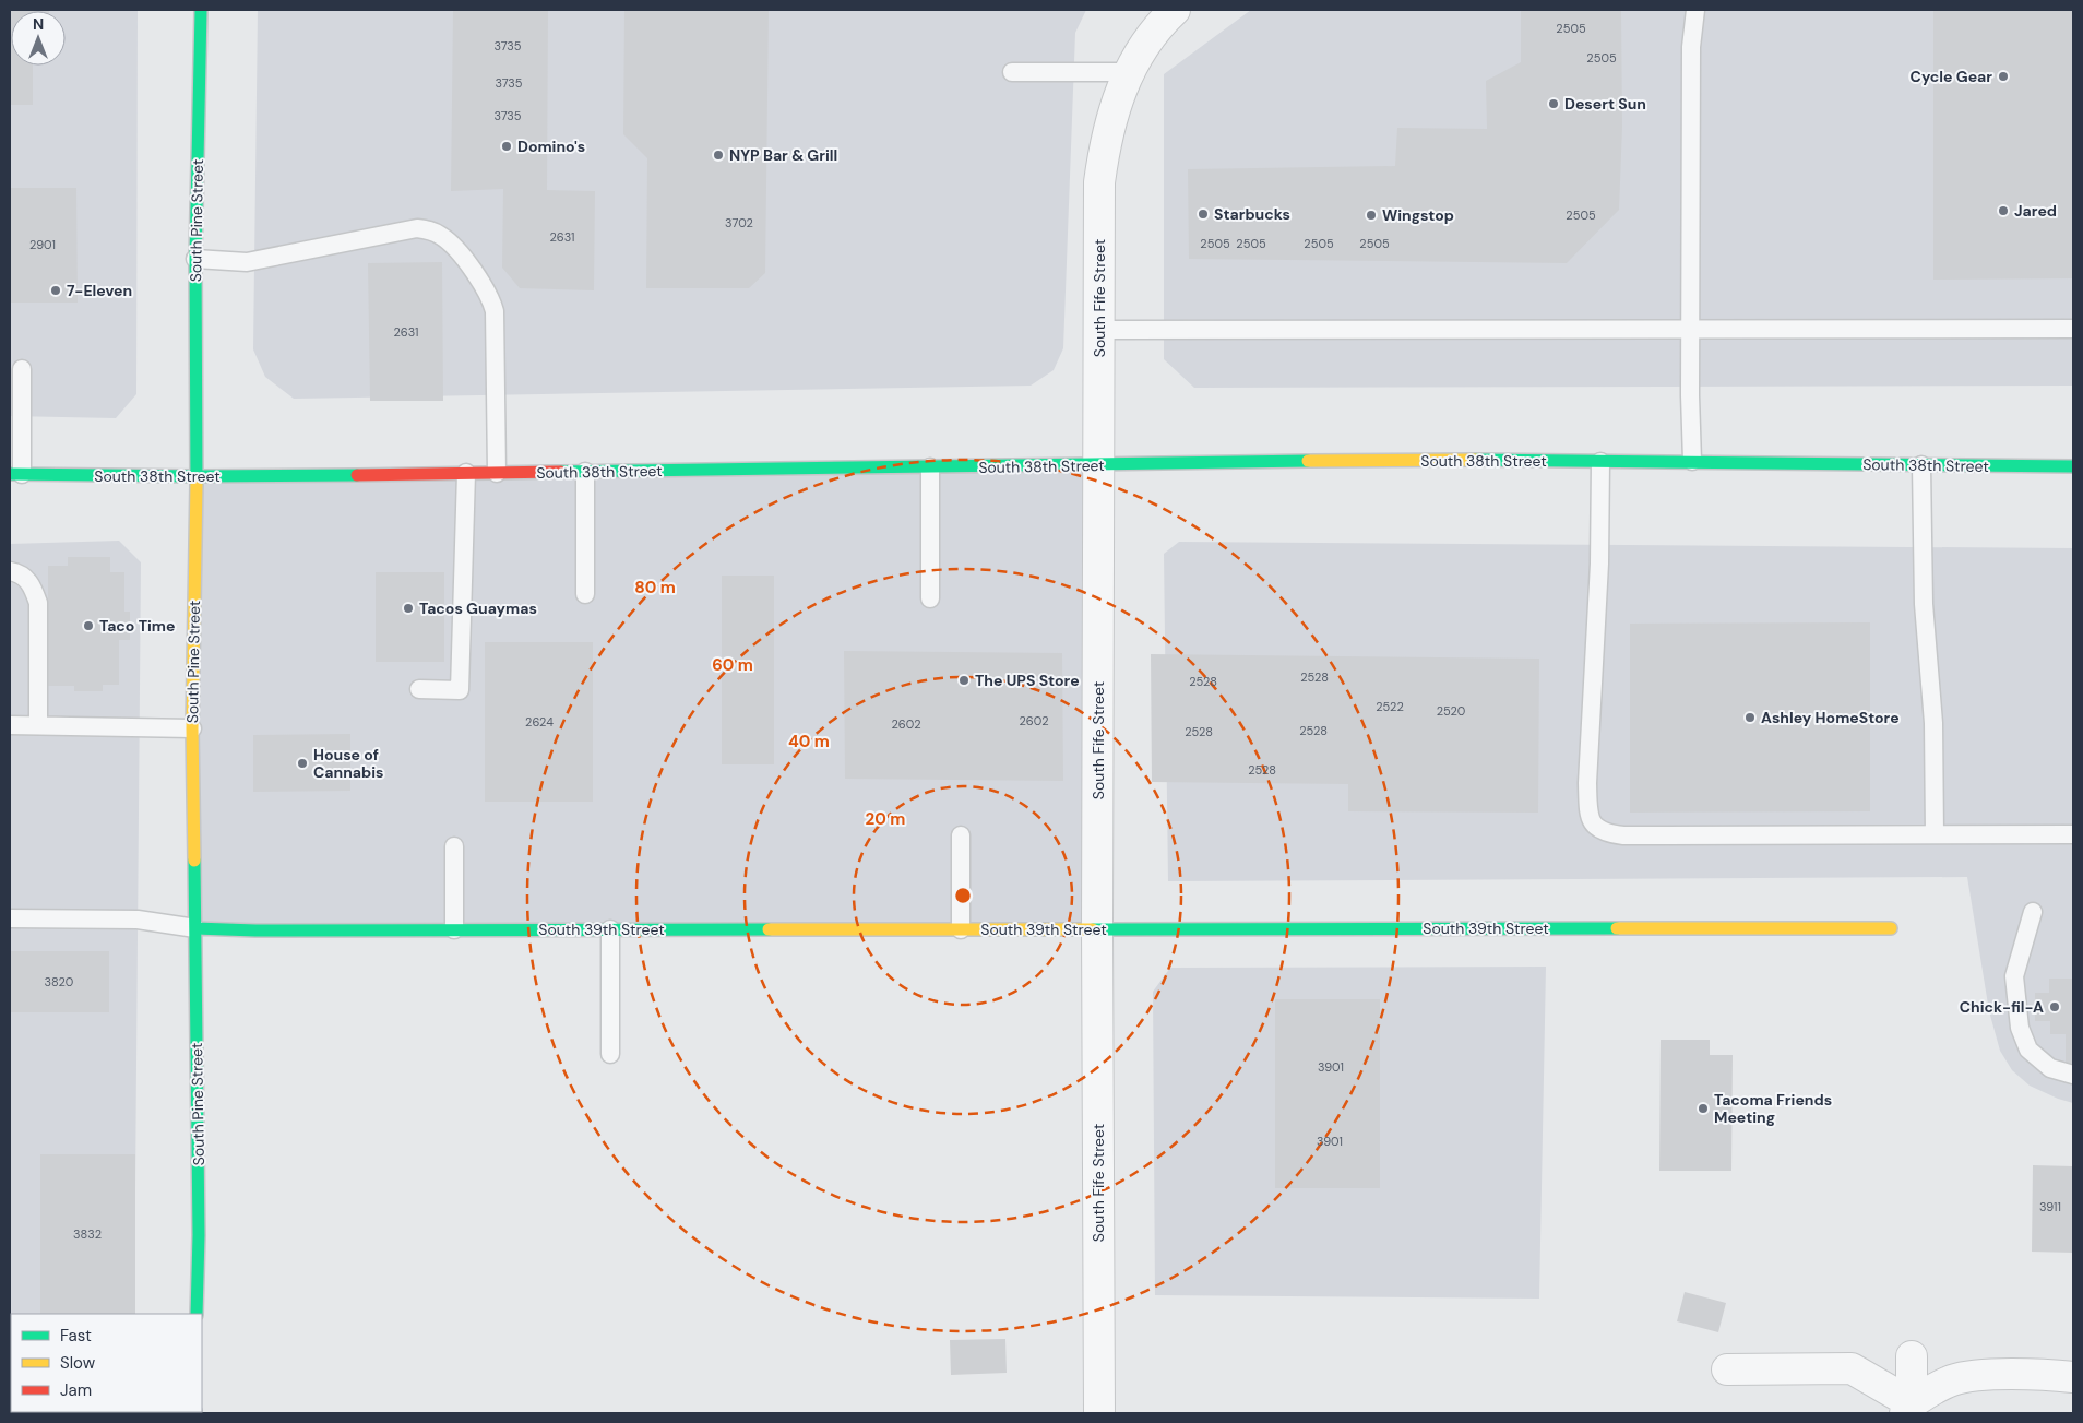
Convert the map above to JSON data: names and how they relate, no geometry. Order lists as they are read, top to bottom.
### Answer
{
  "streets": {
    "main road": ["South Pine Street", "South 38th Street", "South 39th Street"],
    "street": ["South Fife Street"]
  },
  "crossings": [
    ["South Pine Street", "South 38th Street"],
    ["South Pine Street", "South 39th Street"],
    ["South Fife Street", "South 38th Street"],
    ["South Fife Street", "South 39th Street"]
  ],
  "places": [
    "Cycle Gear",
    "Desert Sun",
    "Domino's",
    "NYP Bar & Grill",
    "Jared",
    "Starbucks",
    "Wingstop",
    "7-Eleven",
    "Tacos Guaymas",
    "Taco Time",
    "The UPS Store",
    "Ashley HomeStore",
    "House of Cannabis",
    "Chick-fil-A",
    "Tacoma Friends Meeting"
  ],
  "house_numbers": [
    "2505",
    "3735",
    "2505",
    "3735",
    "3735",
    "2505",
    "3702",
    "2631",
    "2505",
    "2505",
    "2505",
    "2505",
    "2901",
    "2631",
    "2528",
    "2528",
    "2522",
    "2520",
    "2602",
    "2624",
    "2602",
    "2528",
    "2528",
    "2528",
    "3820",
    "3901",
    "3901",
    "3911",
    "3832"
  ],
  "legend": ["Fast", "Slow", "Jam"],
  "north": "top",
  "rings": [
    "80 m",
    "60 m",
    "40 m",
    "20 m"
  ]
}
